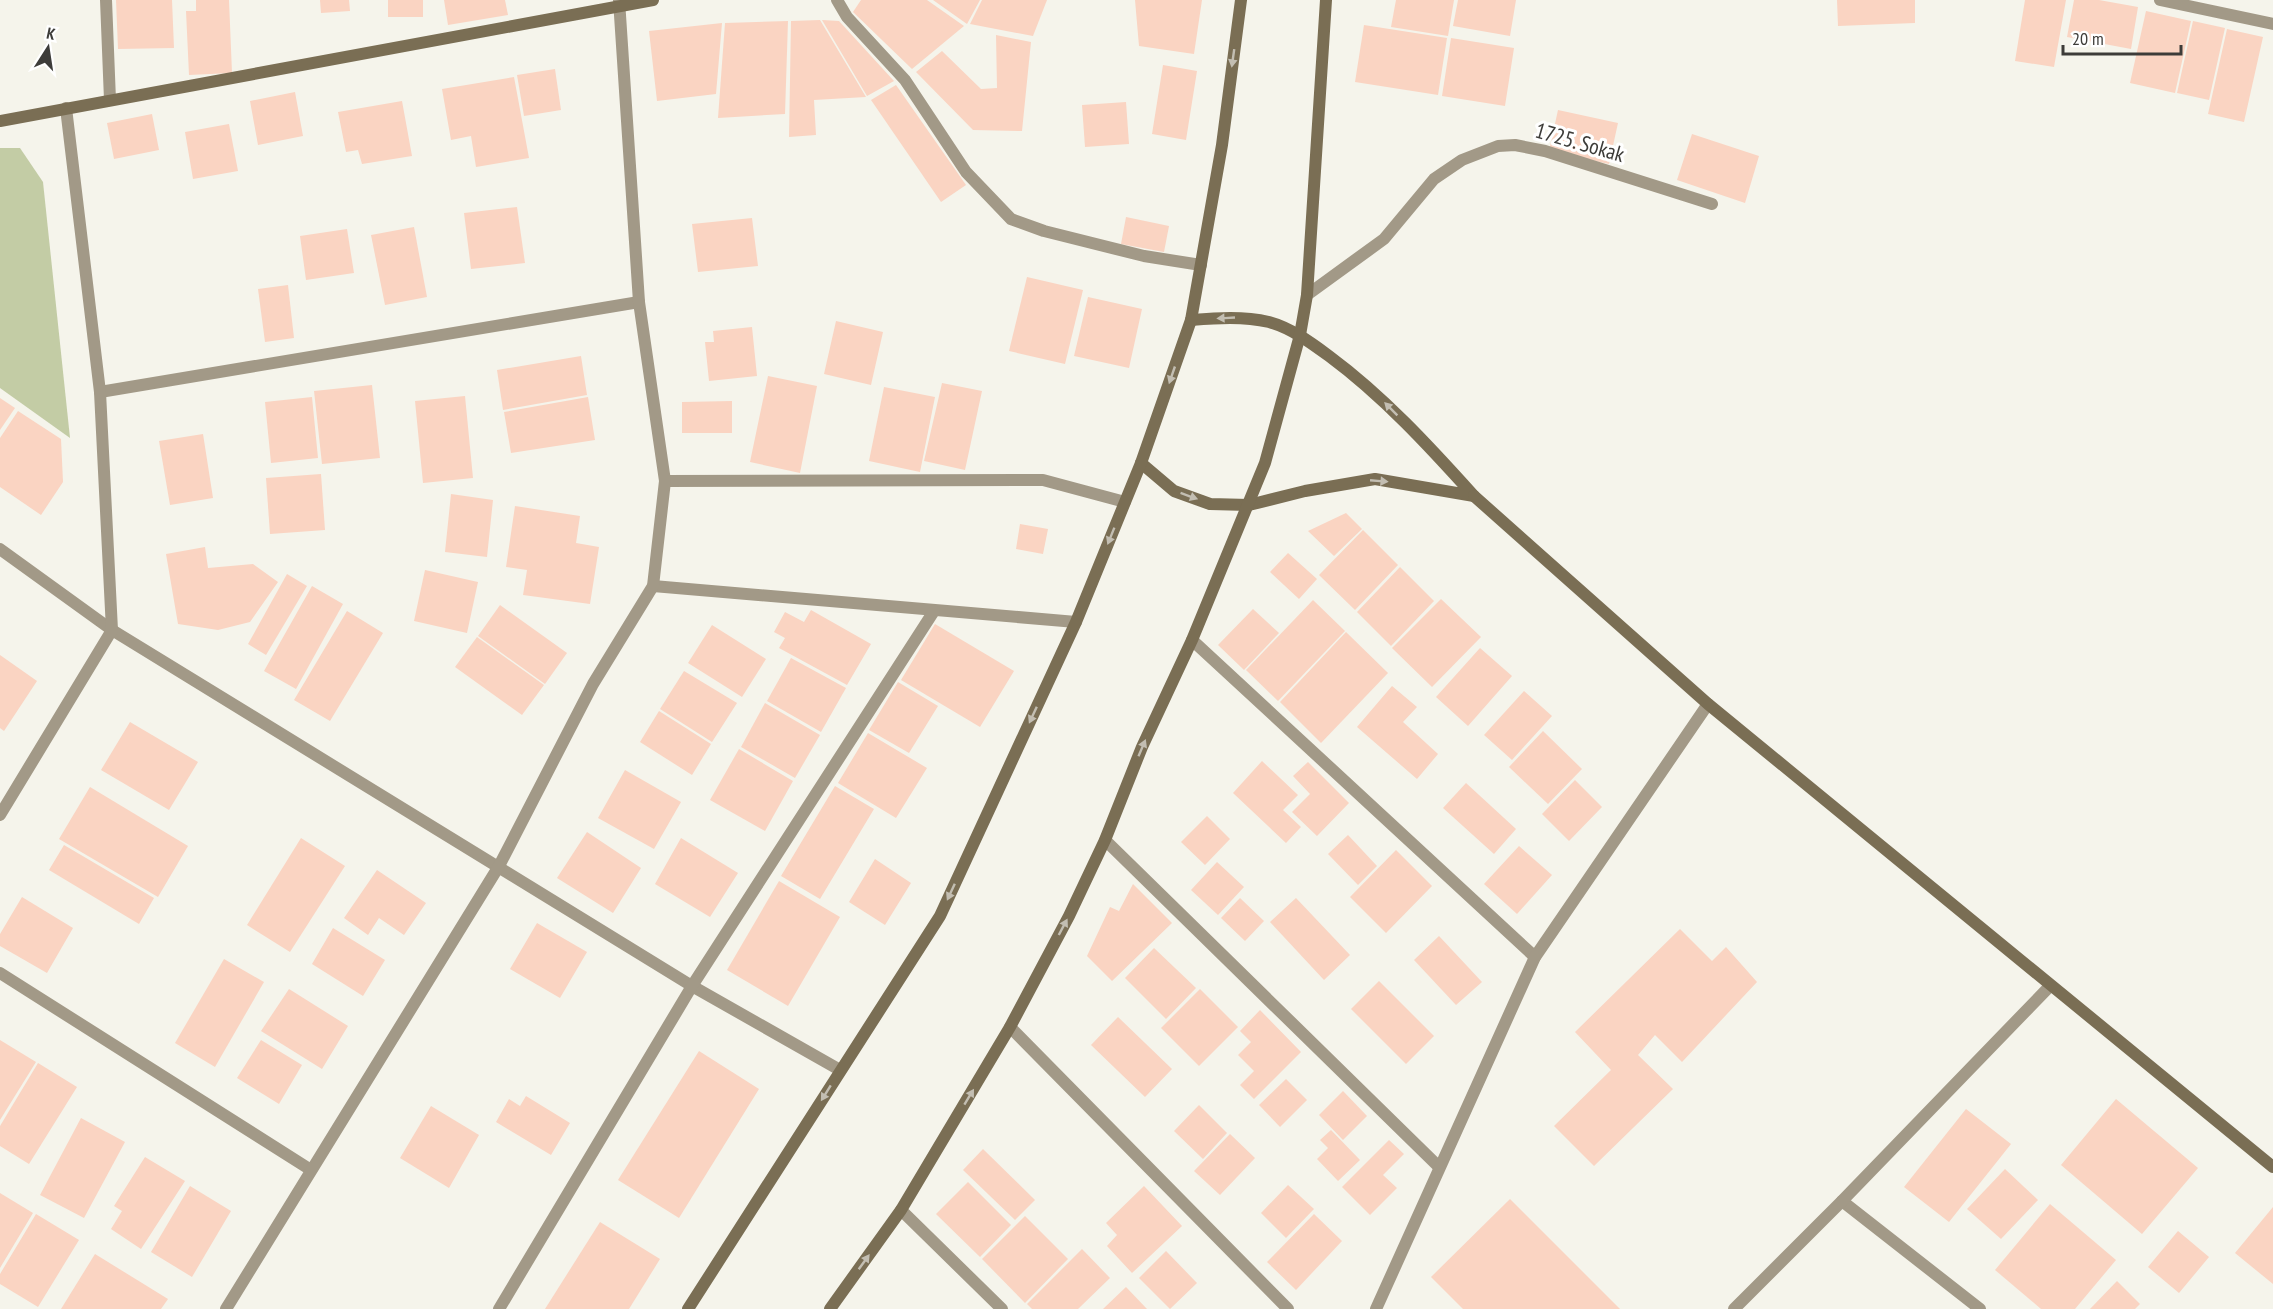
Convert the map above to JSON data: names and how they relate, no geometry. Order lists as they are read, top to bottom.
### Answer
{
  "streets": {
    "street": ["1725. Sokak"]
  },
  "scale_bar": "20 m",
  "north": "top"
}
